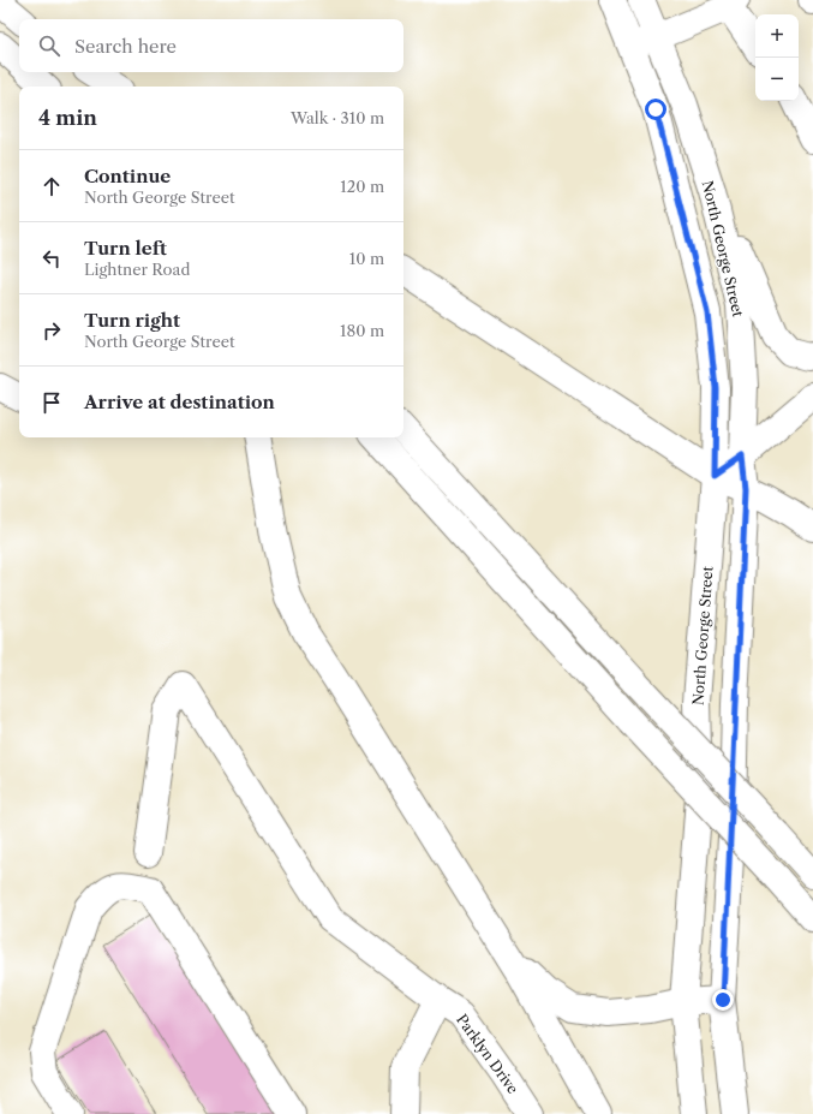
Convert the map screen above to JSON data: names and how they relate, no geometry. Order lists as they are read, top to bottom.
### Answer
{
  "streets": {
    "main road": ["North George Street", "Parklyn Drive"]
  },
  "page": {
    "map_buttons": ["+", "−"],
    "search": "Search here",
    "heading": ["4 min", "Walk · 310 m"],
    "list": [
      ["Continue", "North George Street", "120 m"],
      ["Turn left", "Lightner Road", "10 m"],
      ["Turn right", "North George Street", "180 m"],
      "Arrive at destination"
    ]
  }
}
